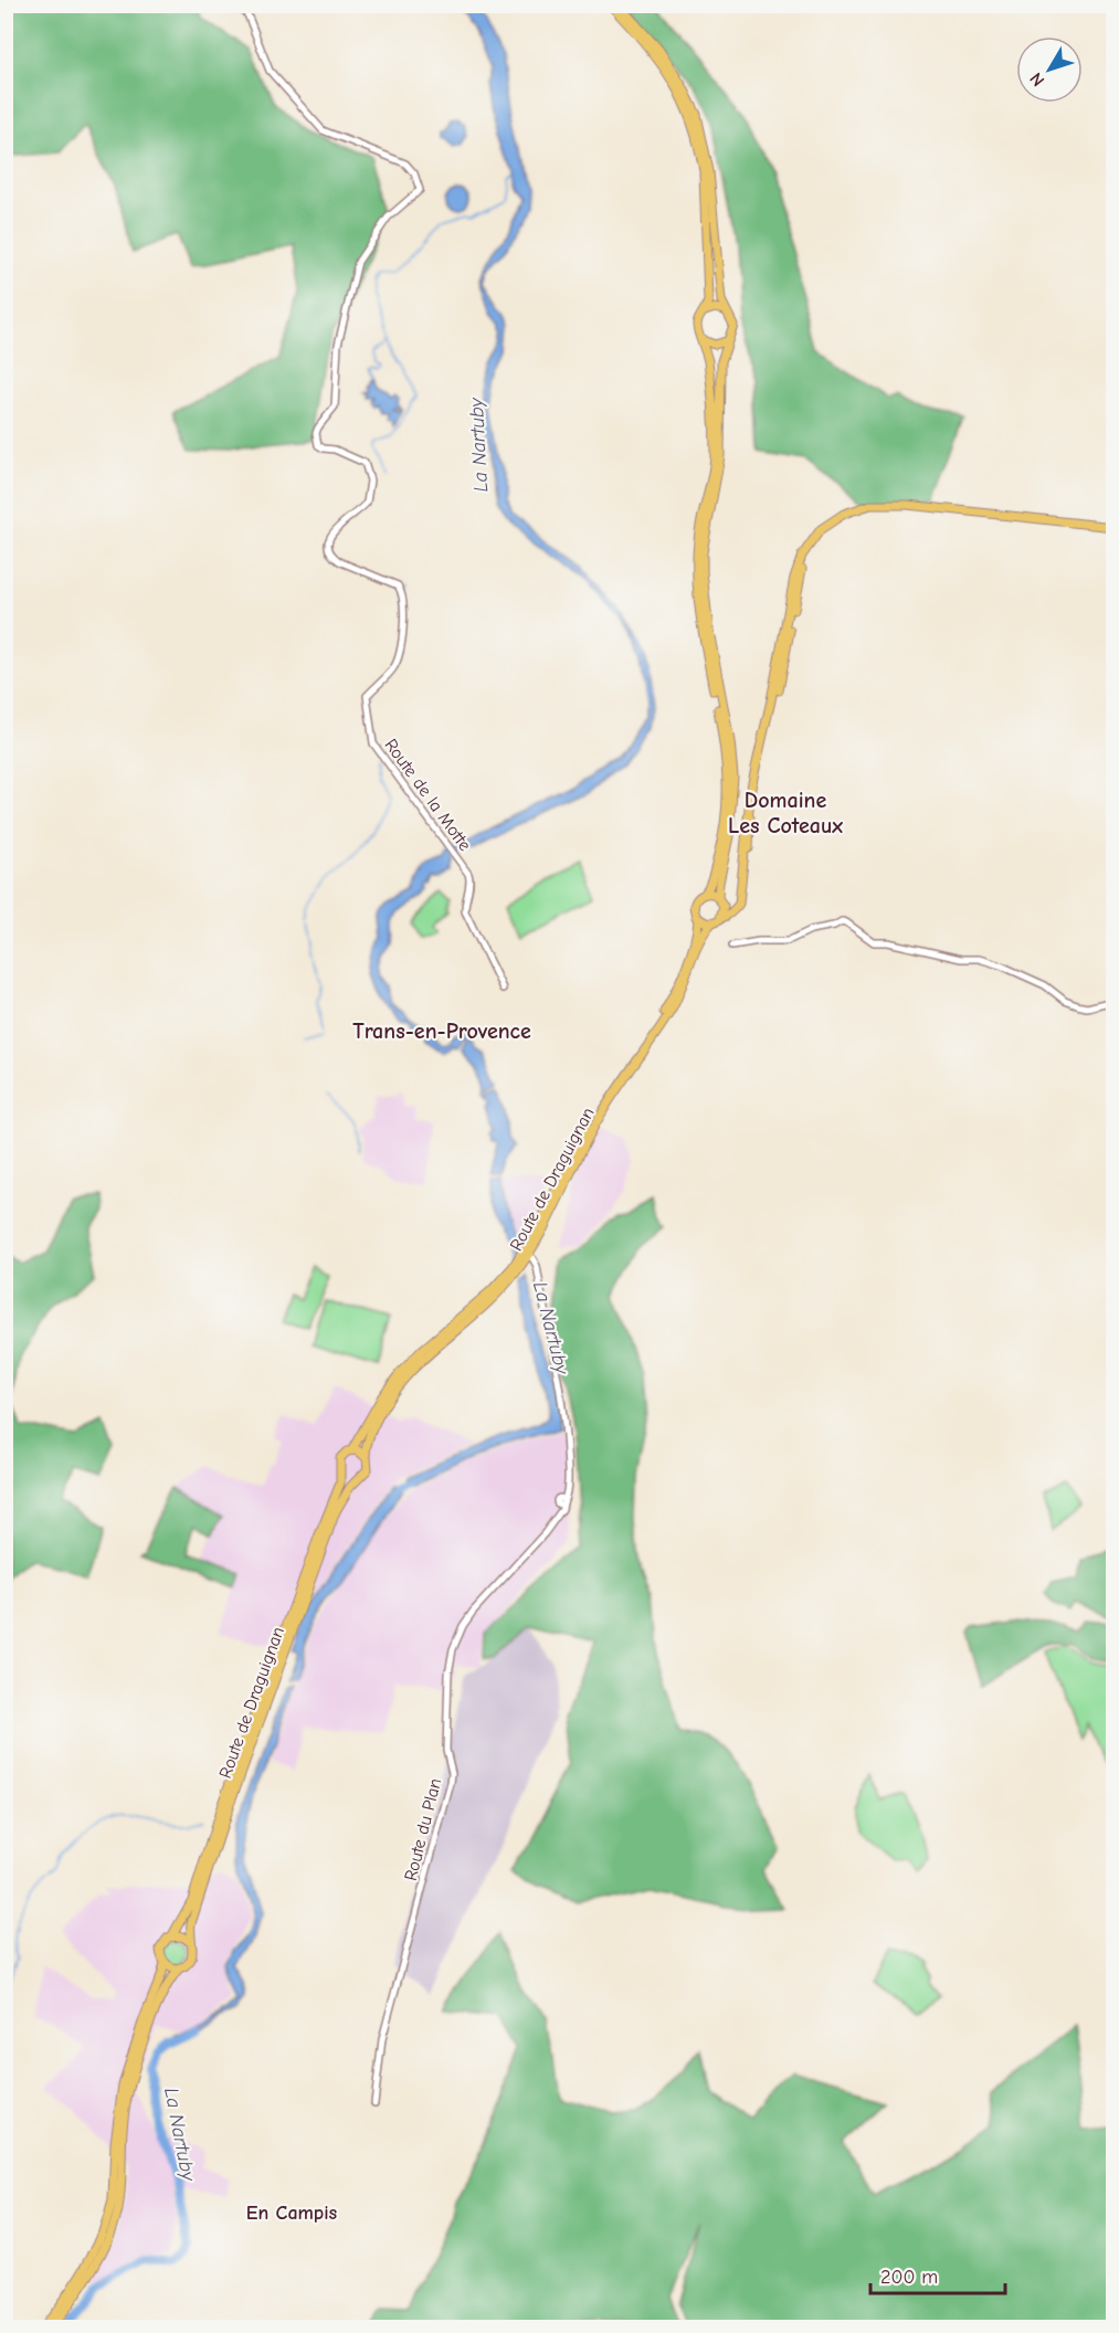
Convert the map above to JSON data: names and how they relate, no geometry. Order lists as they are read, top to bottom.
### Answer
{
  "streets": {
    "main road": ["Route de Draguignan"],
    "street": ["Route de la Motte", "Route du Plan"]
  },
  "crossings": [
    ["Route de Draguignan", "Route du Plan"]
  ],
  "districts": ["Domaine Les Coteaux", "Trans-en-Provence", "En Campis"],
  "water": ["La Nartuby"],
  "scale_bar": "200 m",
  "north": "bottom left"
}
